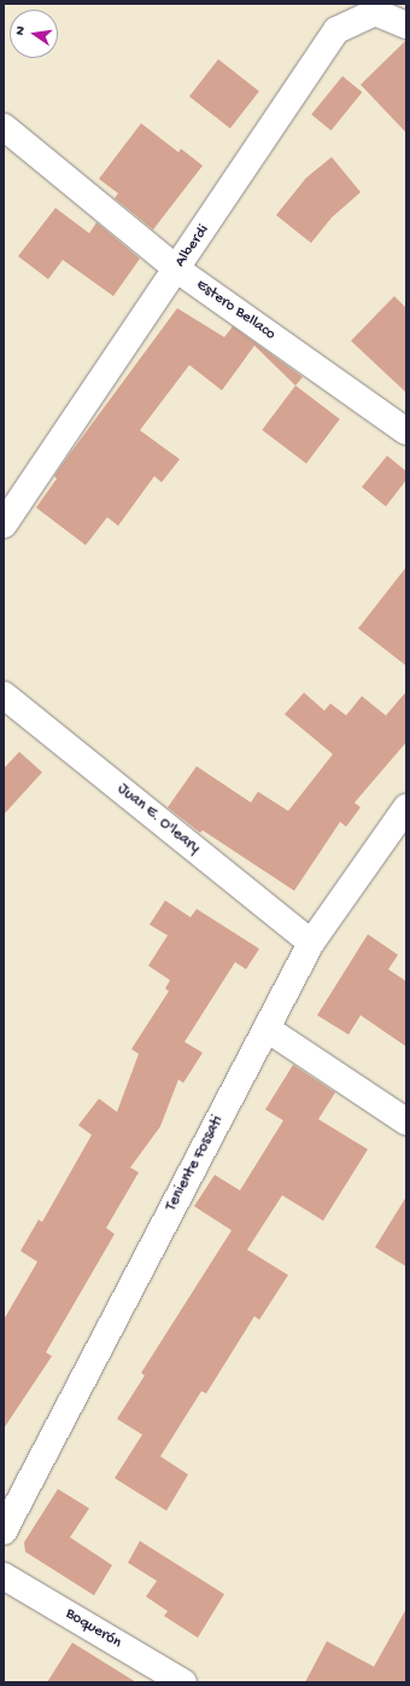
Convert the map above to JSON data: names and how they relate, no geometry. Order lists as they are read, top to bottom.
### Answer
{
  "streets": {
    "street": [
      "Alberdi",
      "Estero Bellaco",
      "Juan E. O'leary",
      "Teniente Fossati",
      "Boquerón"
    ]
  },
  "crossings": [
    ["Alberdi", "Estero Bellaco"],
    ["Juan E. O'leary", "Teniente Fossati"]
  ],
  "north": "left"
}
